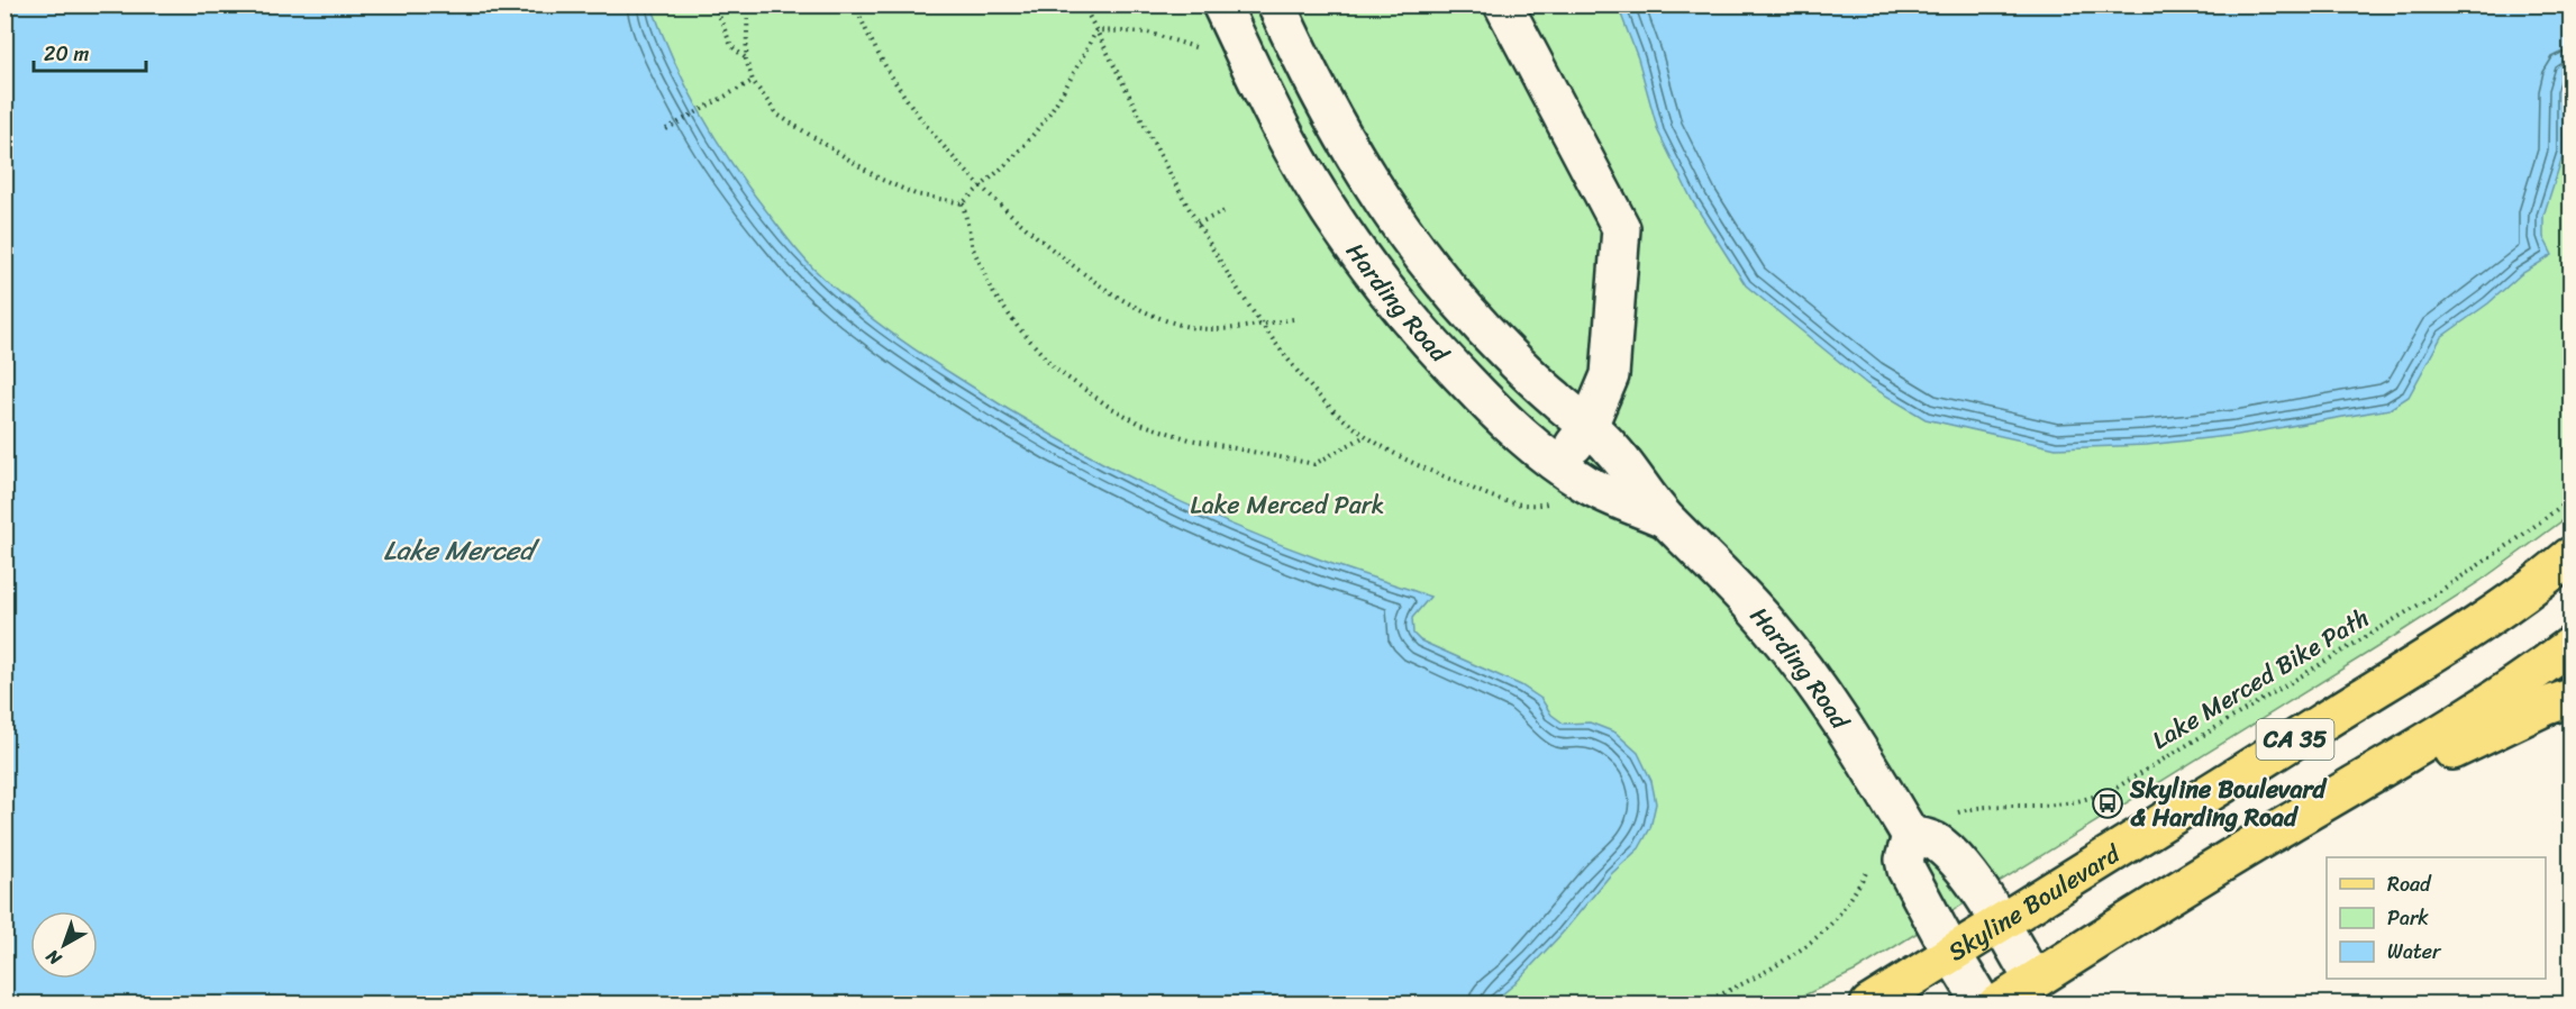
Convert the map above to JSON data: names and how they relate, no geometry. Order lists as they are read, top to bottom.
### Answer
{
  "streets": {
    "main road": ["CA 35", "Skyline Boulevard"],
    "street": ["Harding Road"],
    "path": ["Lake Merced Bike Path"]
  },
  "water": ["Lake Merced"],
  "parks": ["Lake Merced Park"],
  "places": {
    "bus stop": ["Skyline Boulevard & Harding Road"]
  },
  "legend": ["Road", "Park", "Water"],
  "scale_bar": "20 m",
  "north": "bottom left"
}
